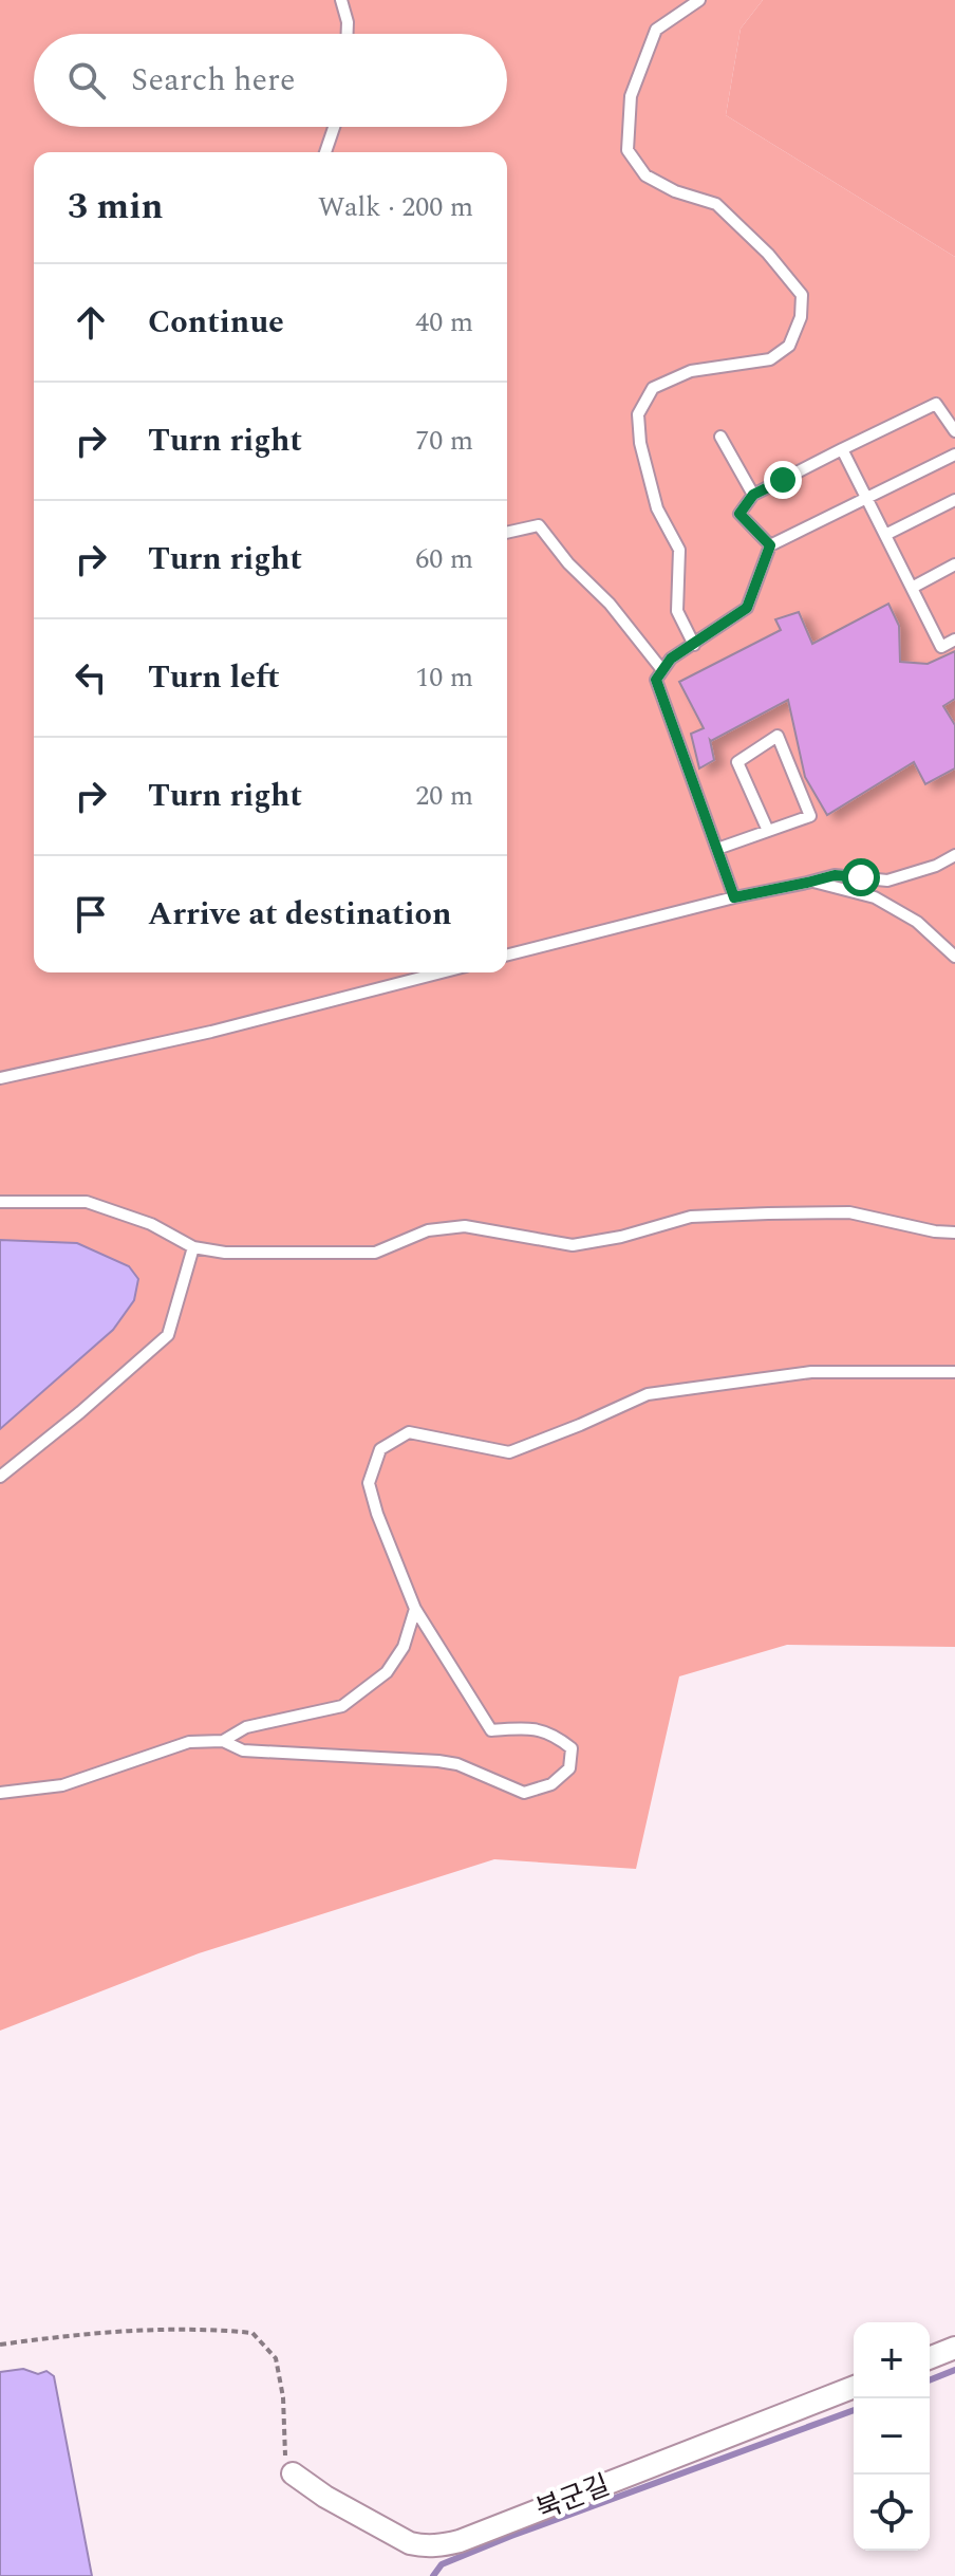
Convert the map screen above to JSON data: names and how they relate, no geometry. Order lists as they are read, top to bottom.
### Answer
{
  "streets": {
    "street": ["북군길"]
  },
  "page": {
    "search": "Search here",
    "heading": ["3 min", "Walk · 200 m"],
    "list": [
      ["Continue", "40 m"],
      ["Turn right", "70 m"],
      ["Turn right", "60 m"],
      ["Turn left", "10 m"],
      ["Turn right", "20 m"],
      "Arrive at destination"
    ],
    "map_buttons": ["+", "−"]
  }
}
